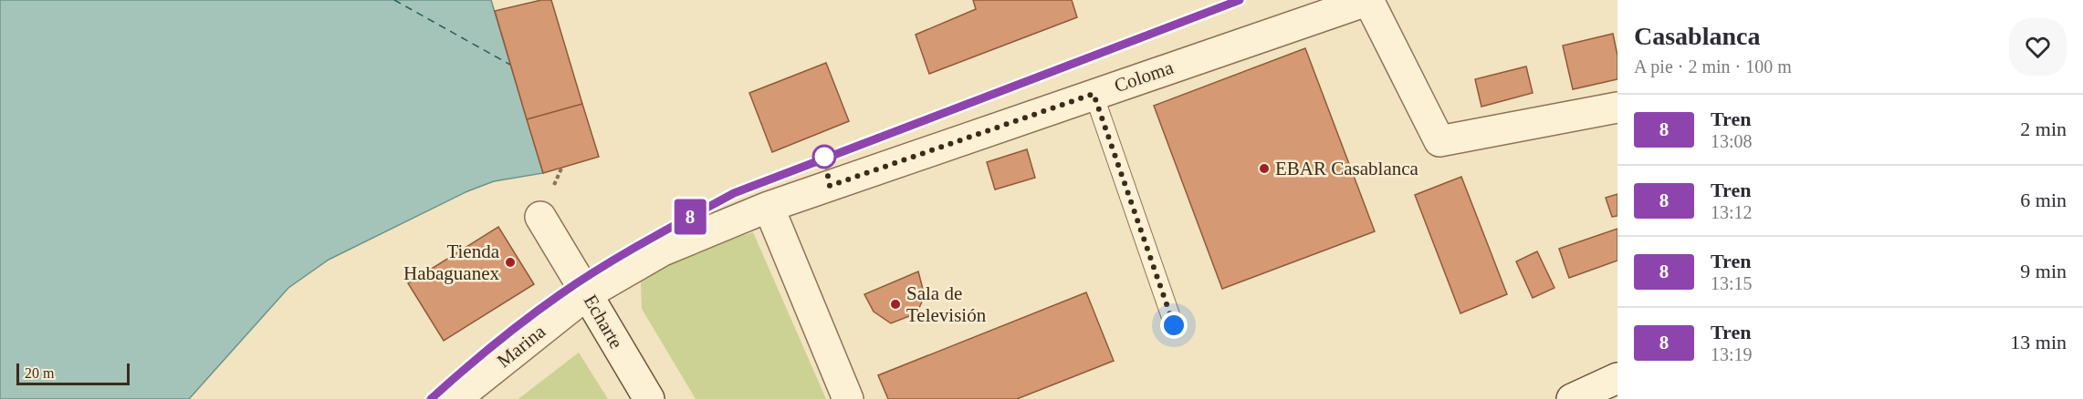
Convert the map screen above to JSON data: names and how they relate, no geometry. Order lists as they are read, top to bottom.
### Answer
{
  "streets": {
    "street": ["Coloma", "Echarte", "Marina"]
  },
  "crossings": [
    ["Coloma", "Echarte"],
    ["Coloma", "Marina"],
    ["Echarte", "Marina"]
  ],
  "places": ["EBAR Casablanca", "Tienda Habaguanex", "Sala de Televisión"],
  "scale_bar": "20 m",
  "page": {
    "on_map": "8",
    "heading": ["Casablanca", "A pie · 2 min · 100 m"],
    "list": [
      {
        "mark": "8",
        "name": "Tren",
        "note": "13:08",
        "value": "2 min"
      },
      {
        "mark": "8",
        "name": "Tren",
        "note": "13:12",
        "value": "6 min"
      },
      {
        "mark": "8",
        "name": "Tren",
        "note": "13:15",
        "value": "9 min"
      },
      {
        "mark": "8",
        "name": "Tren",
        "note": "13:19",
        "value": "13 min"
      }
    ],
    "scale": "20 m"
  }
}
